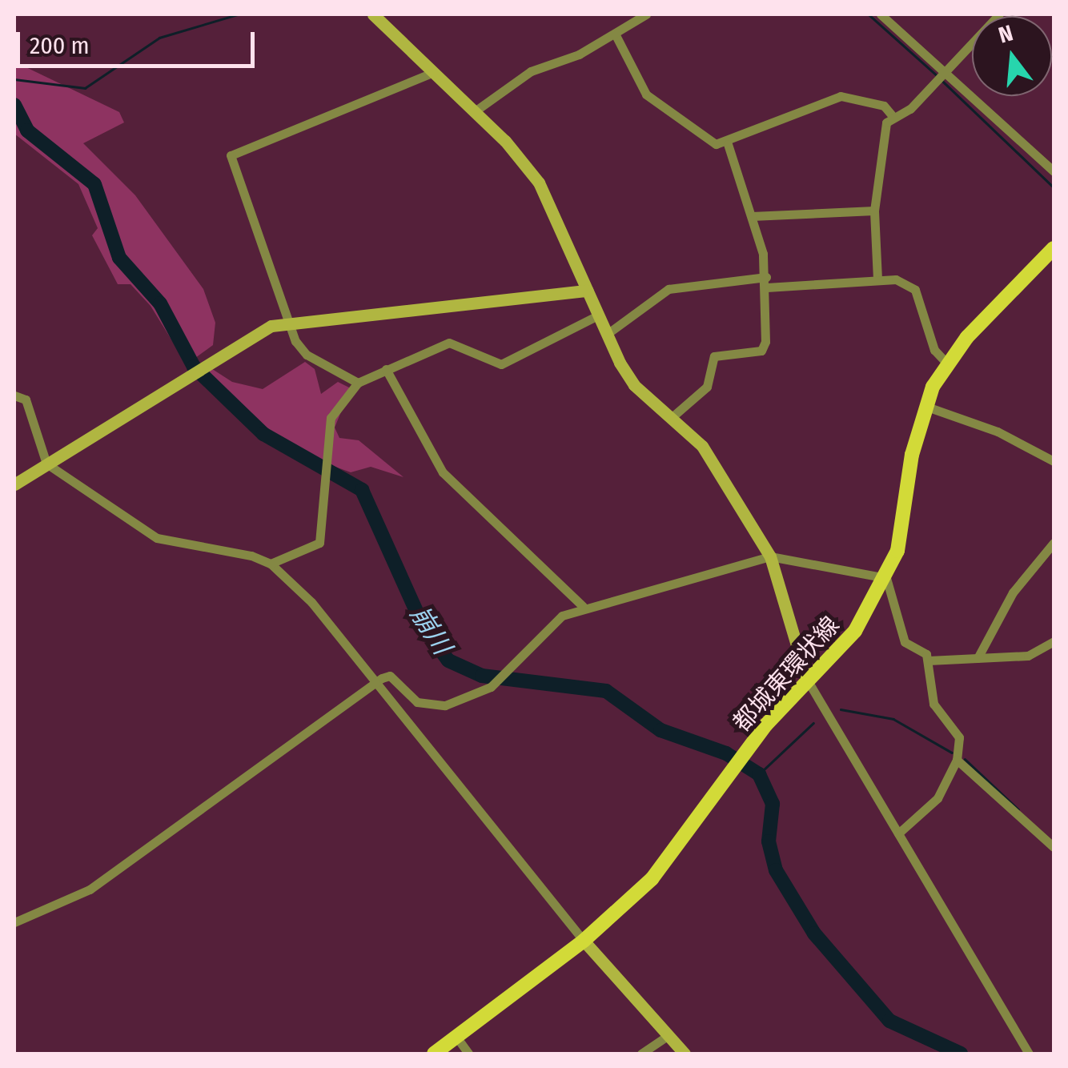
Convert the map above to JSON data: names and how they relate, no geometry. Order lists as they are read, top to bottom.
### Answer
{
  "streets": {
    "main road": ["都城東環状線"]
  },
  "water": ["崩川"],
  "scale_bar": "200 m",
  "north": "top"
}
